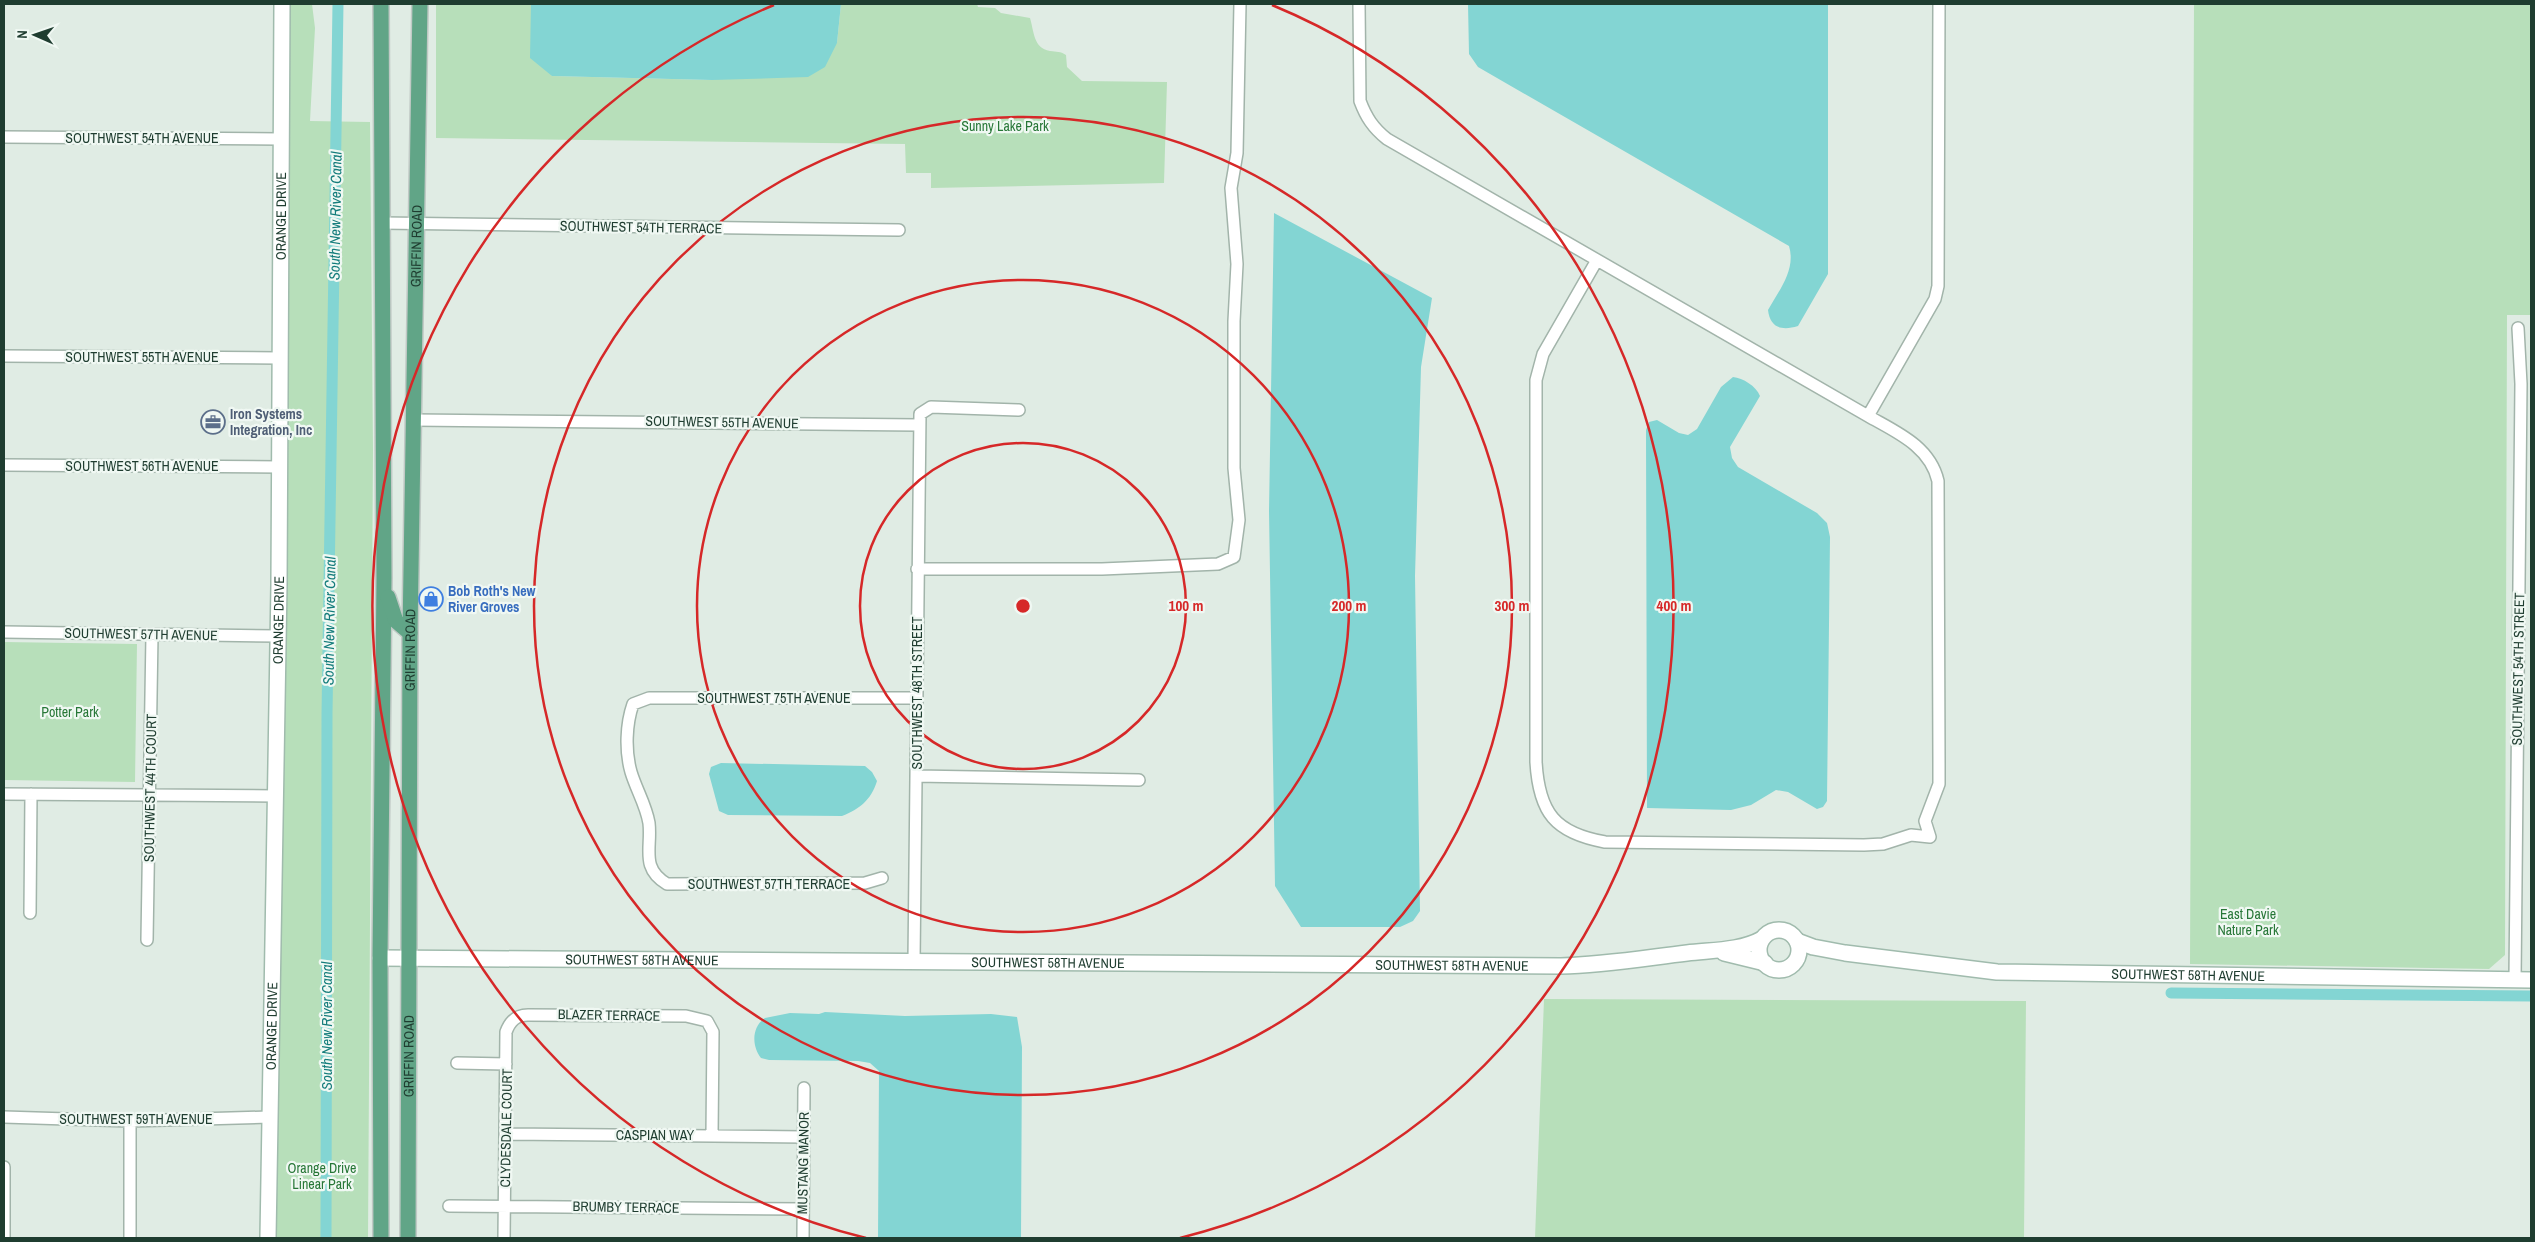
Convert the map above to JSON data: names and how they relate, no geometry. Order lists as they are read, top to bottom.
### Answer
{
  "streets": {
    "main road": ["GRIFFIN ROAD"],
    "street": [
      "SOUTHWEST 54TH AVENUE",
      "ORANGE DRIVE",
      "SOUTHWEST 54TH TERRACE",
      "SOUTHWEST 55TH AVENUE",
      "SOUTHWEST 56TH AVENUE",
      "SOUTHWEST 57TH AVENUE",
      "SOUTHWEST 54TH STREET",
      "SOUTHWEST 48TH STREET",
      "SOUTHWEST 75TH AVENUE",
      "SOUTHWEST 44TH COURT",
      "SOUTHWEST 57TH TERRACE",
      "SOUTHWEST 58TH AVENUE",
      "BLAZER TERRACE",
      "SOUTHWEST 59TH AVENUE",
      "CLYDESDALE COURT",
      "CASPIAN WAY",
      "MUSTANG MANOR",
      "BRUMBY TERRACE"
    ]
  },
  "crossings": [
    ["SOUTHWEST 54TH AVENUE", "ORANGE DRIVE"],
    ["ORANGE DRIVE", "SOUTHWEST 55TH AVENUE"],
    ["ORANGE DRIVE", "SOUTHWEST 56TH AVENUE"],
    ["ORANGE DRIVE", "SOUTHWEST 57TH AVENUE"],
    ["ORANGE DRIVE", "SOUTHWEST 59TH AVENUE"],
    ["SOUTHWEST 54TH TERRACE", "GRIFFIN ROAD"],
    ["GRIFFIN ROAD", "SOUTHWEST 55TH AVENUE"],
    ["GRIFFIN ROAD", "SOUTHWEST 58TH AVENUE"],
    ["SOUTHWEST 55TH AVENUE", "SOUTHWEST 48TH STREET"],
    ["SOUTHWEST 57TH AVENUE", "SOUTHWEST 44TH COURT"],
    ["SOUTHWEST 54TH STREET", "SOUTHWEST 58TH AVENUE"],
    ["SOUTHWEST 48TH STREET", "SOUTHWEST 75TH AVENUE"],
    ["SOUTHWEST 48TH STREET", "SOUTHWEST 58TH AVENUE"],
    ["SOUTHWEST 75TH AVENUE", "SOUTHWEST 57TH TERRACE"],
    ["BLAZER TERRACE", "CLYDESDALE COURT"],
    ["BLAZER TERRACE", "CASPIAN WAY"],
    ["CLYDESDALE COURT", "CASPIAN WAY"],
    ["CLYDESDALE COURT", "BRUMBY TERRACE"],
    ["CASPIAN WAY", "MUSTANG MANOR"],
    ["MUSTANG MANOR", "BRUMBY TERRACE"]
  ],
  "water": ["South New River Canal"],
  "parks": [
    "Sunny Lake Park",
    "Potter Park",
    "East Davie Nature Park",
    "Orange Drive Linear Park"
  ],
  "places": {
    "office": ["Iron Systems Integration, Inc"],
    "shop": ["Bob Roth's New River Groves"]
  },
  "north": "left",
  "rings": [
    "100 m",
    "200 m",
    "300 m",
    "400 m"
  ]
}
